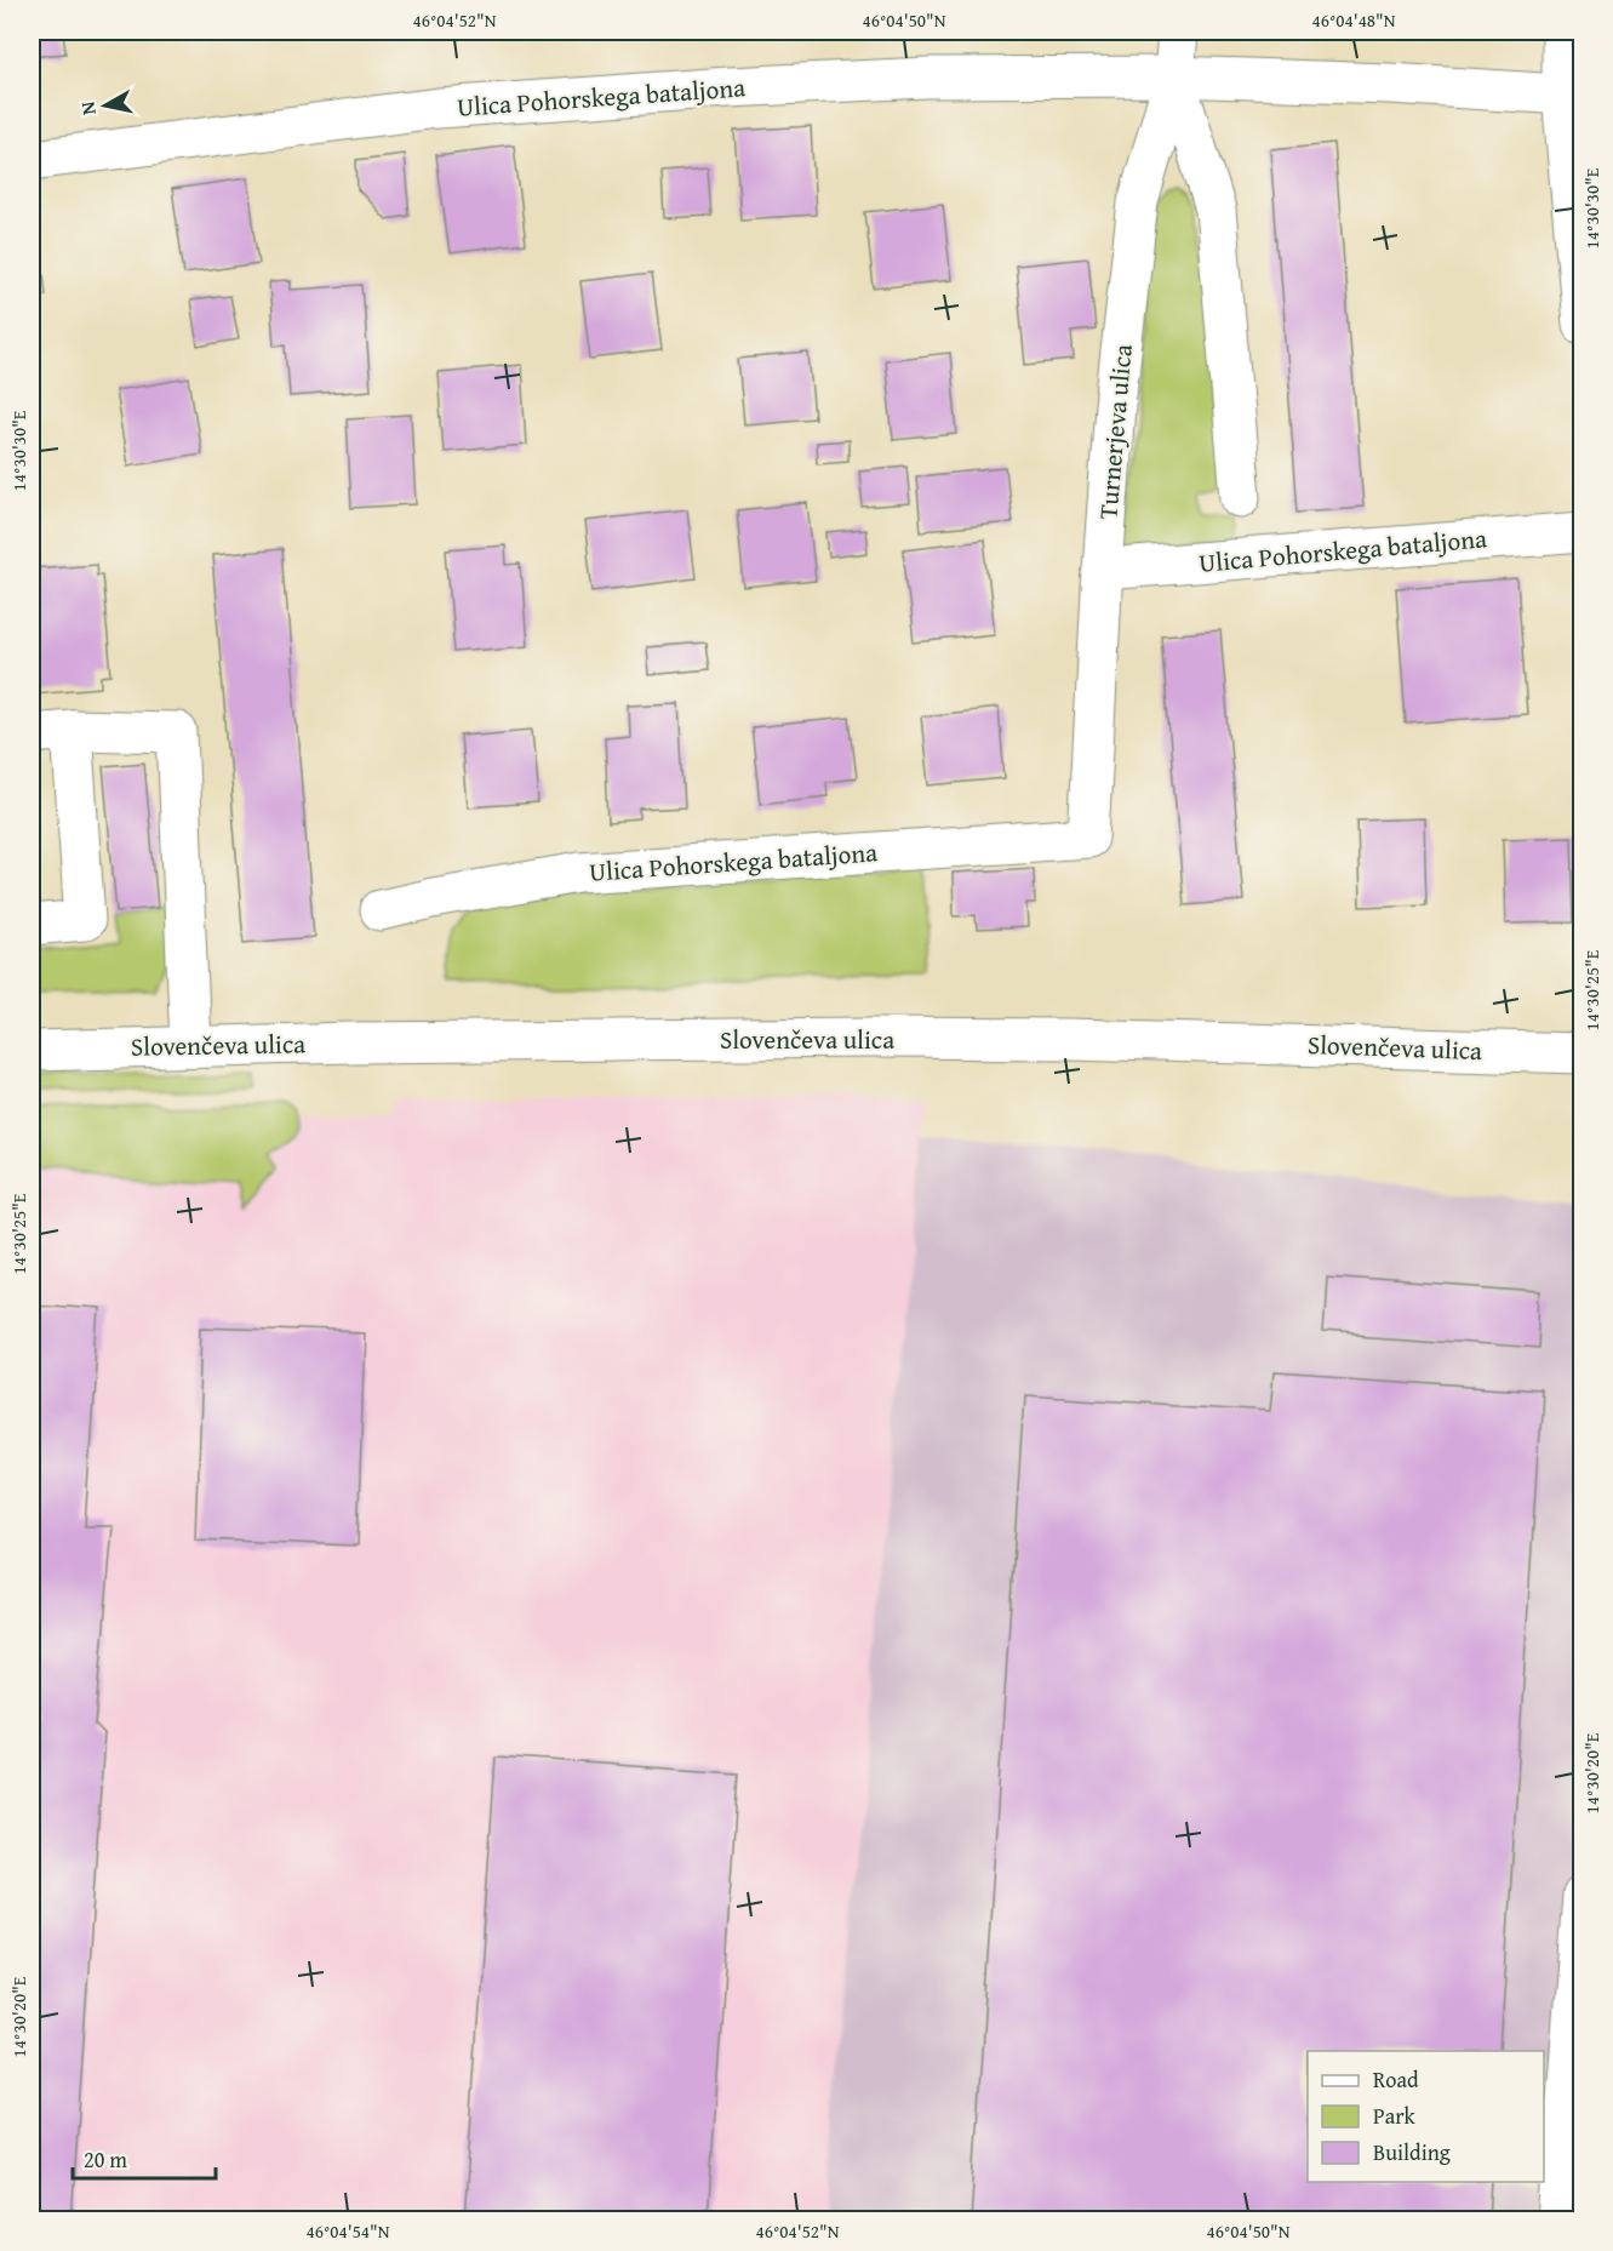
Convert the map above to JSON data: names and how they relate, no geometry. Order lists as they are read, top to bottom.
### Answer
{
  "streets": {
    "street": ["Ulica Pohorskega bataljona", "Turnerjeva ulica", "Slovenčeva ulica"]
  },
  "crossings": [
    ["Ulica Pohorskega bataljona", "Turnerjeva ulica"]
  ],
  "legend": ["Road", "Park", "Building"],
  "scale_bar": "20 m",
  "north": "left",
  "coordinates": [
    "46°04'52\"N",
    "46°04'50\"N",
    "46°04'48\"N",
    "14°30'30\"E",
    "14°30'25\"E",
    "14°30'20\"E",
    "46°04'54\"N"
  ]
}
